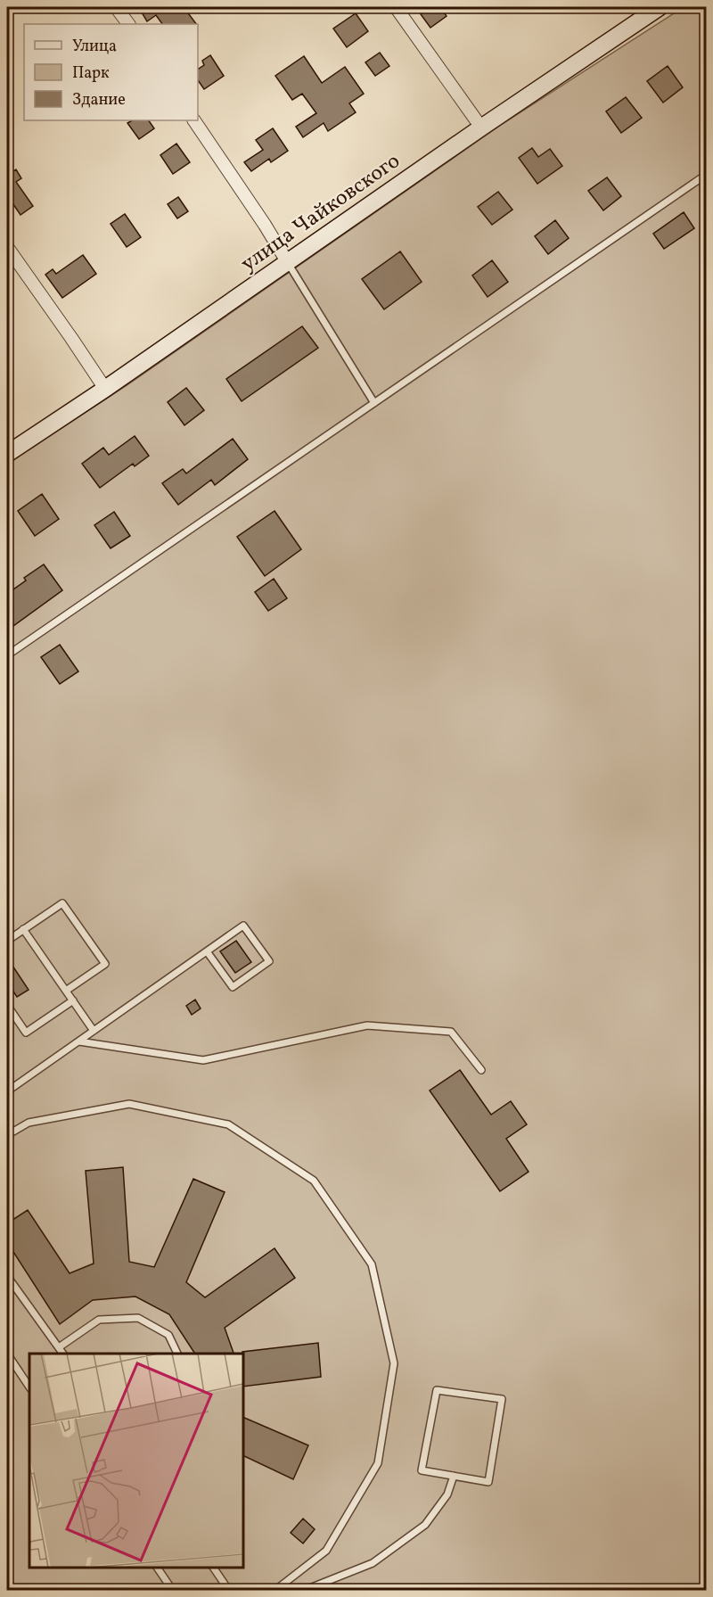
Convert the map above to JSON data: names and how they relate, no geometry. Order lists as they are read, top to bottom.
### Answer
{
  "streets": {
    "street": ["улица Чайковского"]
  },
  "legend": ["Улица", "Парк", "Здание"]
}
